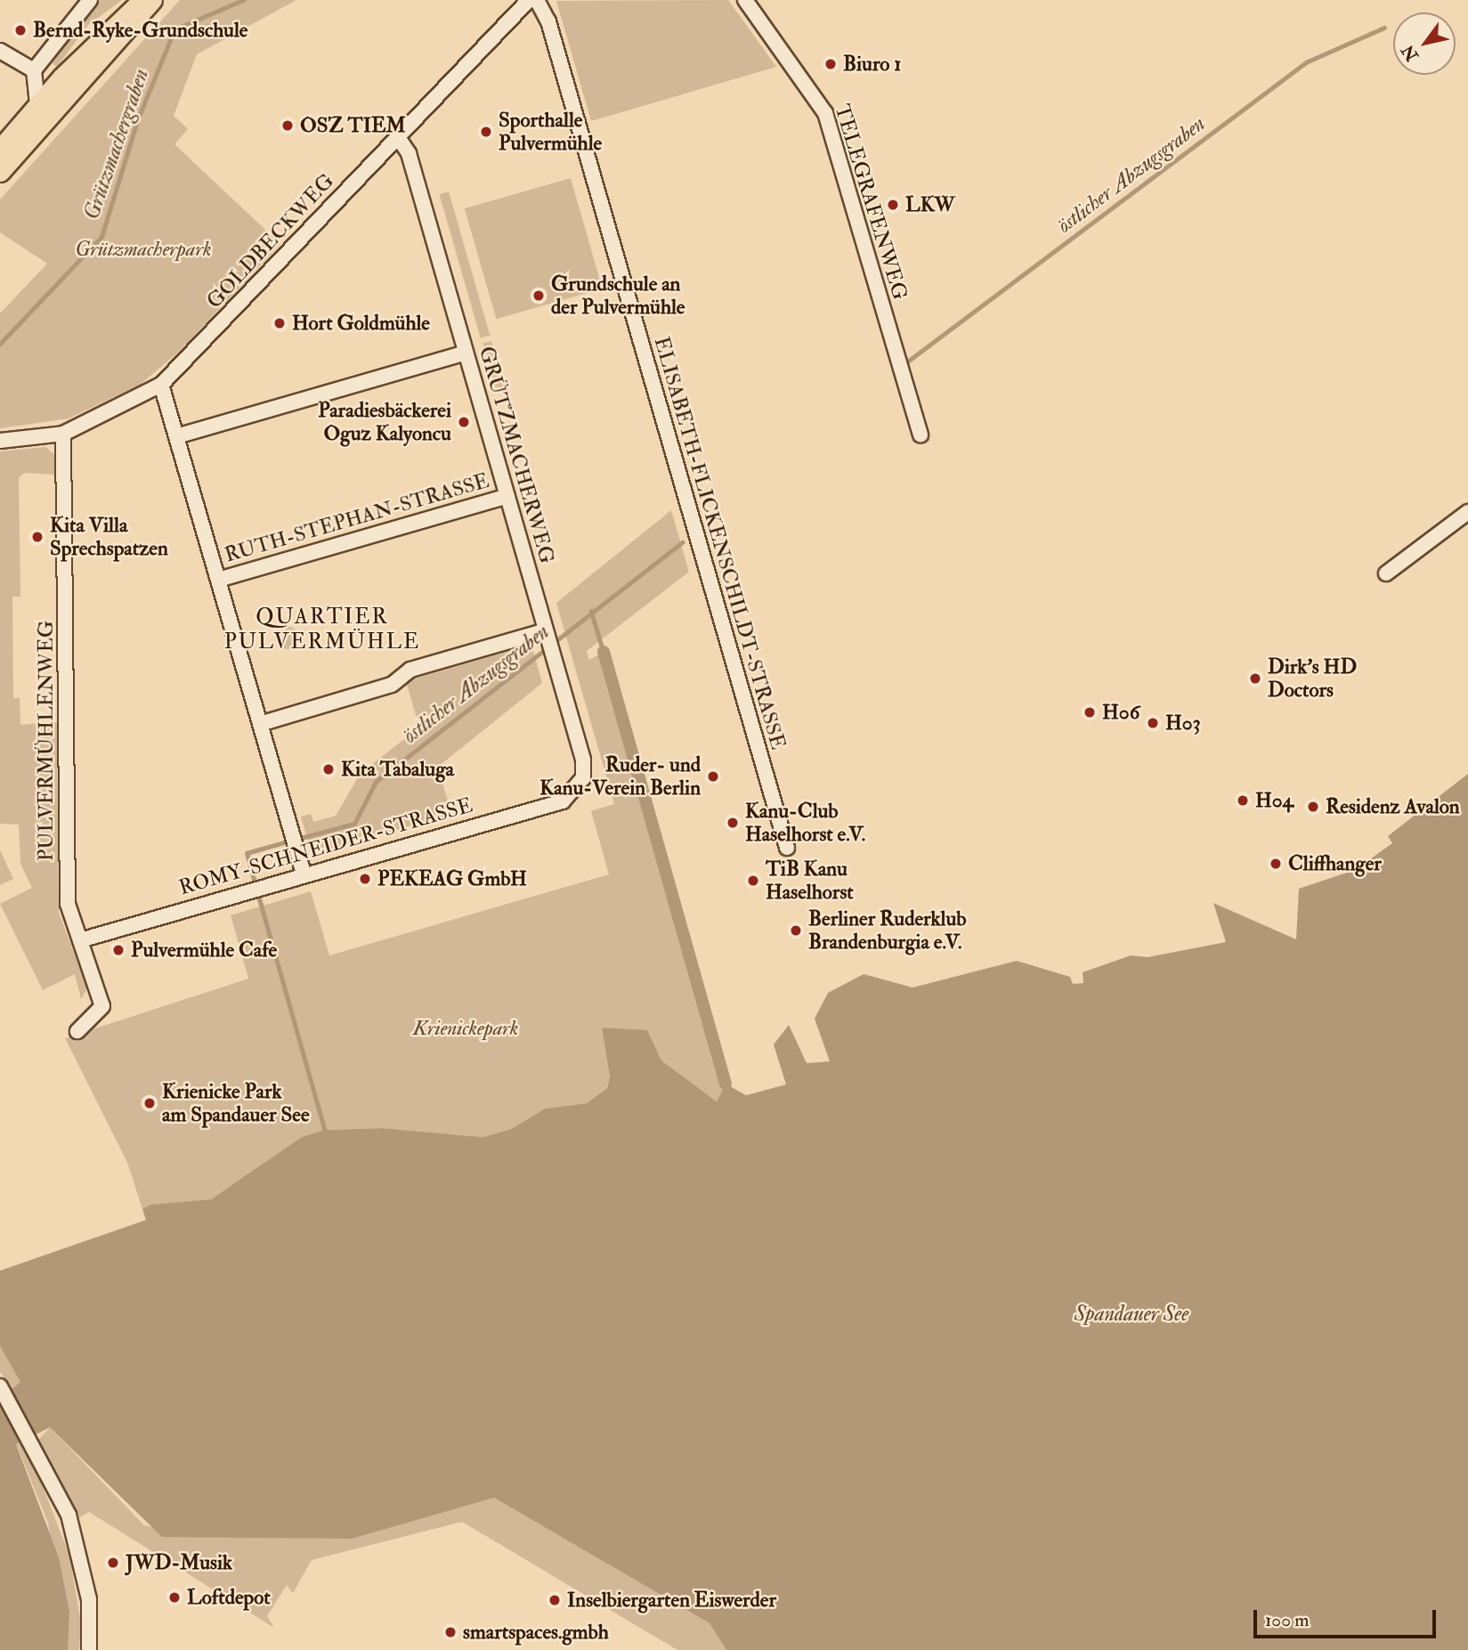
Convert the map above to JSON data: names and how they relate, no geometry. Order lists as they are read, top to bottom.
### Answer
{
  "streets": {
    "street": [
      "TELEGRAFENWEG",
      "GOLDBECKWEG",
      "GRÜTZMACHERWEG",
      "RUTH-STEPHAN-STRASSE",
      "ELISABETH-FLICKENSCHILDT-STRASSE",
      "PULVERMÜHLENWEG",
      "ROMY-SCHNEIDER-STRASSE"
    ]
  },
  "crossings": [
    ["GOLDBECKWEG", "GRÜTZMACHERWEG"],
    ["GOLDBECKWEG", "PULVERMÜHLENWEG"],
    ["GRÜTZMACHERWEG", "RUTH-STEPHAN-STRASSE"],
    ["GRÜTZMACHERWEG", "ROMY-SCHNEIDER-STRASSE"],
    ["PULVERMÜHLENWEG", "ROMY-SCHNEIDER-STRASSE"]
  ],
  "districts": ["QUARTIER PULVERMÜHLE"],
  "water": ["Grützmachergraben", "östlicher Abzugsgraben", "Spandauer See"],
  "parks": ["Grützmacherpark", "Krienickepark"],
  "places": [
    "Bernd-Ryke-Grundschule",
    "Biuro 1",
    "OSZ TIEM",
    "Sporthalle Pulvermühle",
    "LKW",
    "Grundschule an der Pulvermühle",
    "Hort Goldmühle",
    "Paradiesbäckerei Oguz Kalyoncu",
    "Kita Villa Sprechspatzen",
    "Dirk’s HD Doctors",
    "H06",
    "H03",
    "Kita Tabaluga",
    "Ruder- und Kanu-Verein Berlin",
    "H04",
    "Residenz Avalon",
    "Kanu-Club Haselhorst e.V.",
    "Cliffhanger",
    "PEKEAG GmbH",
    "TiB Kanu Haselhorst",
    "Berliner Ruderklub Brandenburgia e.V.",
    "Pulvermühle Cafe",
    "Krienicke Park am Spandauer See",
    "JWD-Musik",
    "Loftdepot",
    "Inselbiergarten Eiswerder",
    "smartspaces.gmbh"
  ],
  "scale_bar": "100 m",
  "north": "bottom left"
}
